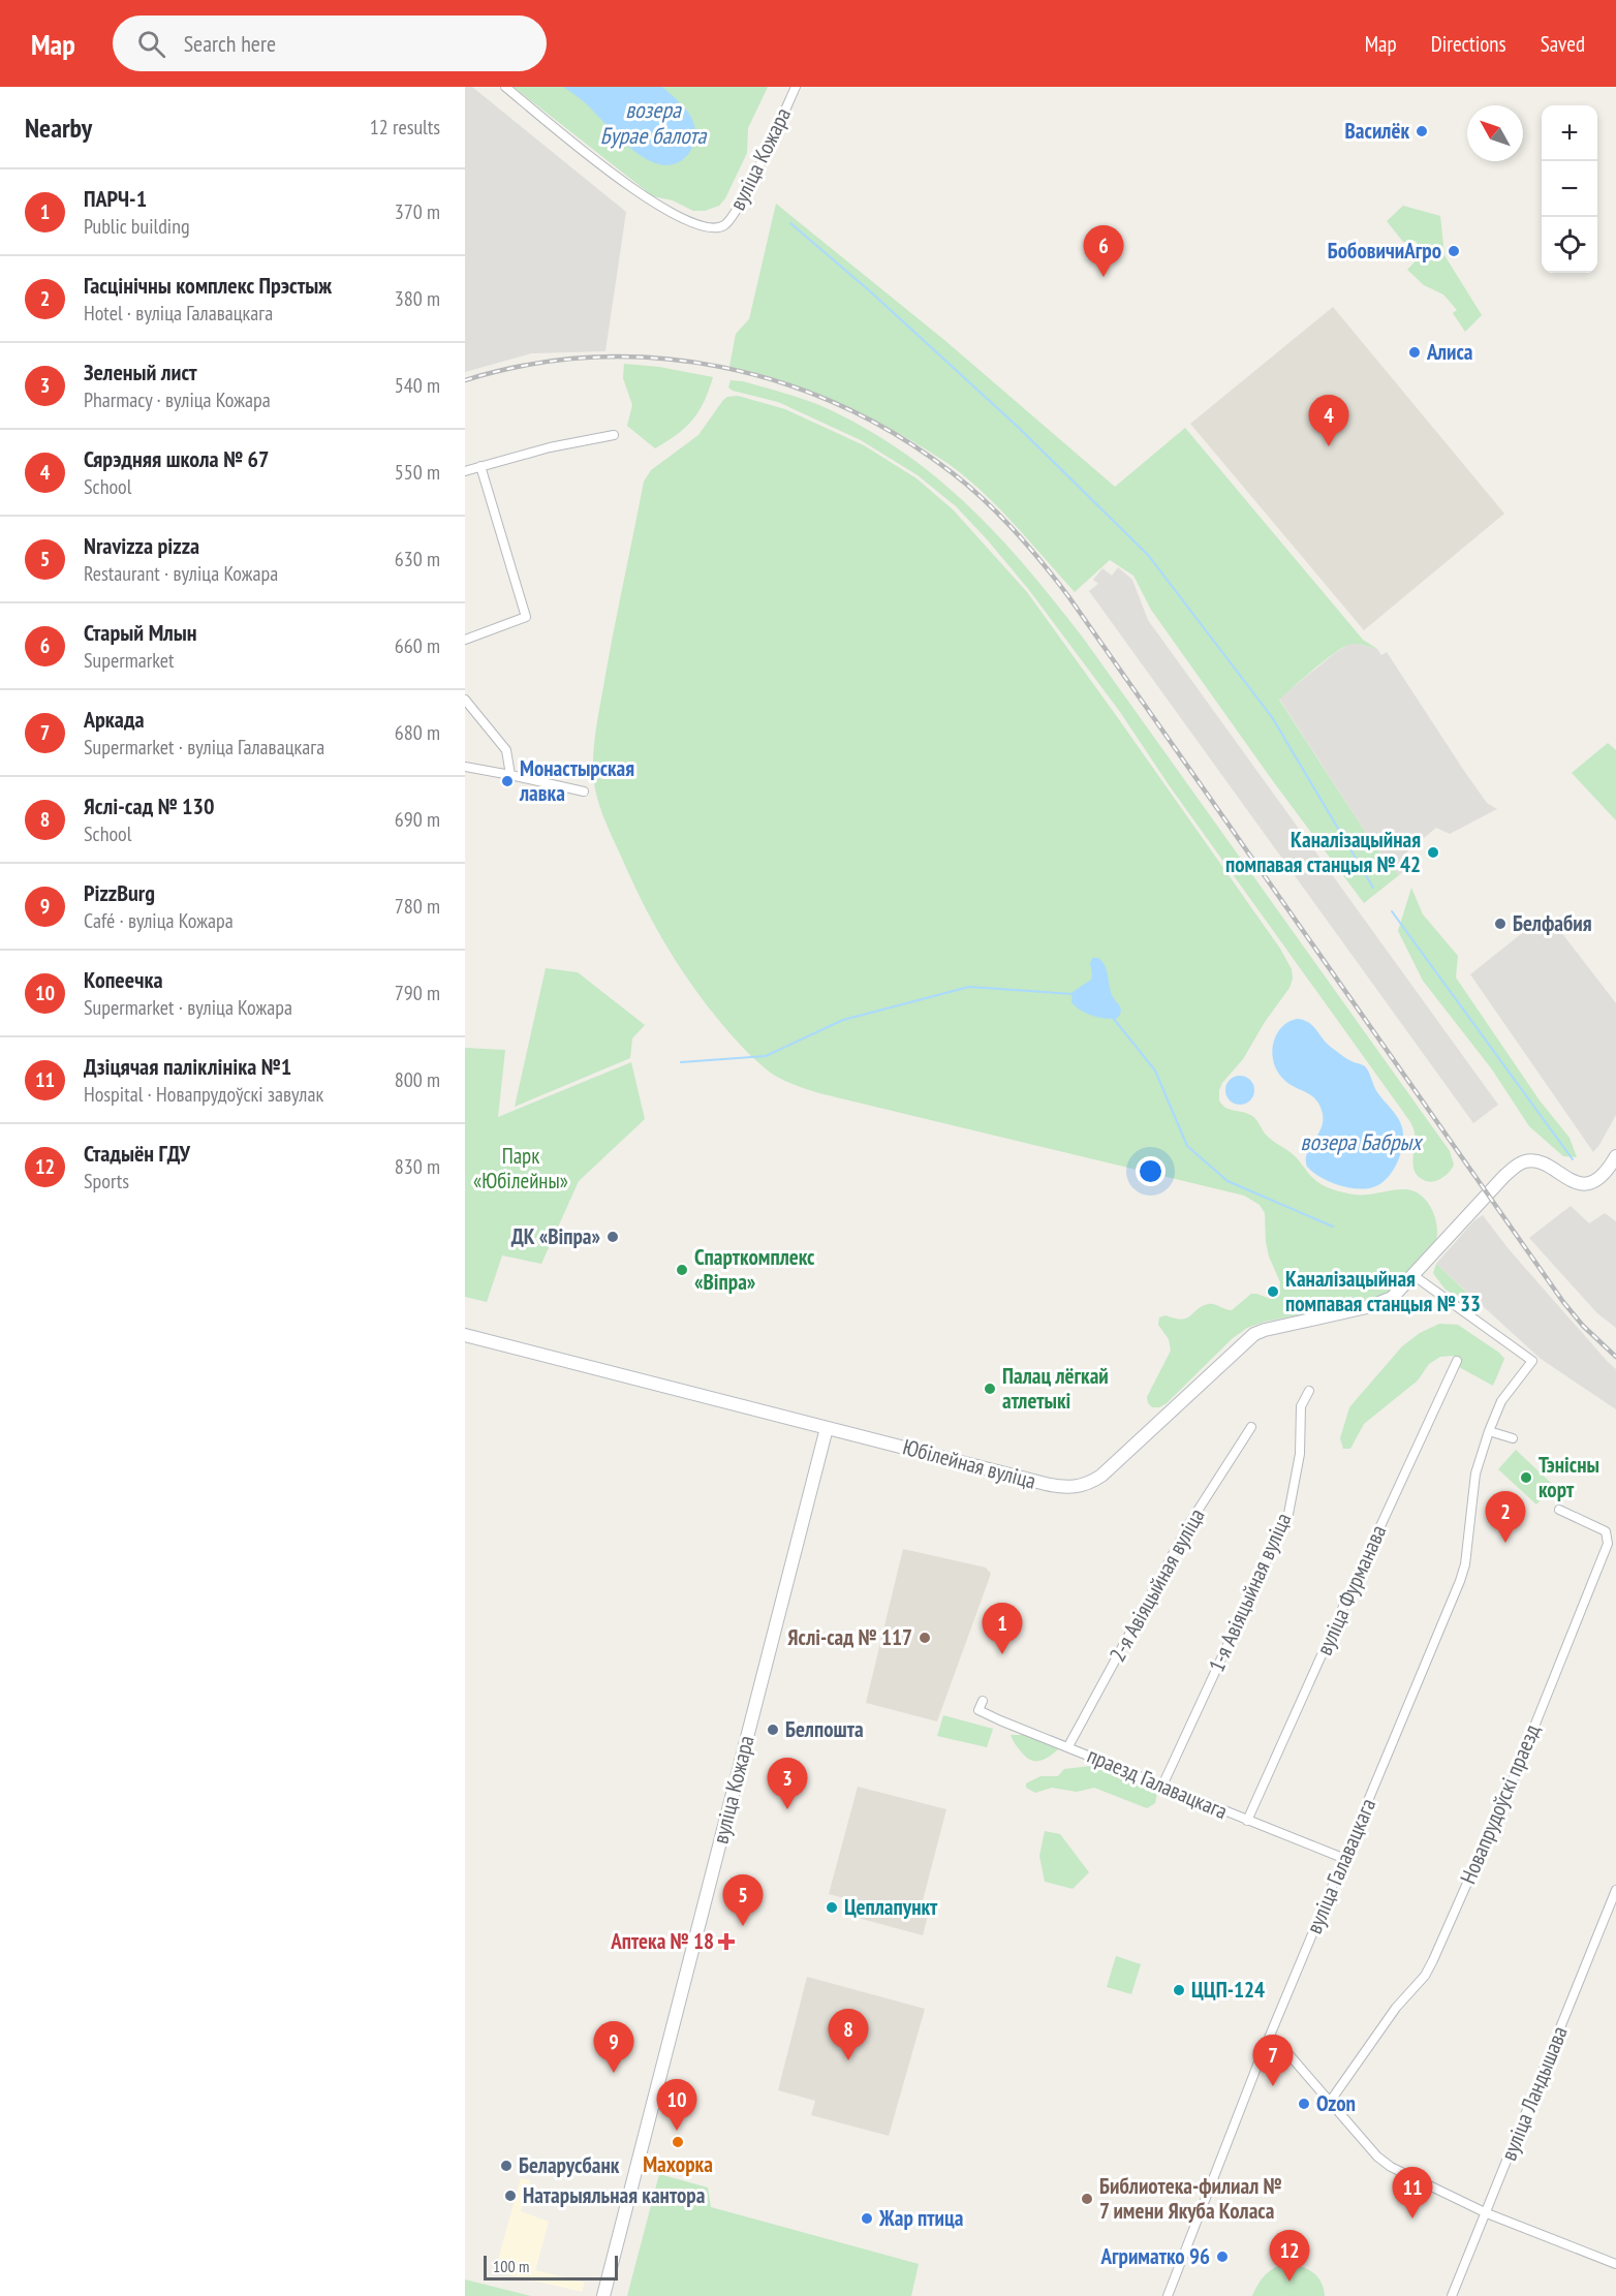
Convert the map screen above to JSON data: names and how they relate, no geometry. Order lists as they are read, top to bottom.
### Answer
{
  "streets": {
    "main road": ["вуліца Кожара", "Юбілейная вуліца"],
    "street": [
      "2-я Авіяцыйная вуліца",
      "вуліца Фурманава",
      "1-я Авіяцыйная вуліца",
      "праезд Галавацкага",
      "Новапрудоўскі праезд",
      "вуліца Галавацкага",
      "вуліца Ландышава"
    ]
  },
  "crossings": [
    ["вуліца Кожара", "Юбілейная вуліца"],
    ["Юбілейная вуліца", "вуліца Галавацкага"],
    ["2-я Авіяцыйная вуліца", "праезд Галавацкага"],
    ["вуліца Фурманава", "праезд Галавацкага"],
    ["1-я Авіяцыйная вуліца", "праезд Галавацкага"],
    ["праезд Галавацкага", "вуліца Галавацкага"]
  ],
  "water": ["возера Бурае балота", "возера Бабрых"],
  "parks": ["Парк «Юбілейны»"],
  "places": {
    "other": [
      "Василёк",
      "БобовичиАгро",
      "Алиса",
      "Монастырская лавка",
      "Каналізацыйная помпавая станцыя № 42",
      "Белфабия",
      "ДК «Віпра»",
      "Спарткомплекс «Віпра»",
      "Каналізацыйная помпавая станцыя № 33",
      "Палац лёгкай атлетыкі",
      "Тэнісны корт",
      "Яслі-сад № 117",
      "Белпошта",
      "Цеплапункт",
      "ЦЦП-124",
      "Ozon",
      "Махорка",
      "Беларусбанк",
      "Натарыяльная кантора",
      "Библиотека-филиал № 7 имени Якуба Коласа",
      "Жар птица",
      "Агриматко 96"
    ],
    "health": ["Аптека № 18"]
  },
  "scale_bar": "100 m",
  "north": "top left",
  "page": {
    "header": "Map",
    "search": "Search here",
    "nav": ["Map", "Directions", "Saved"],
    "heading": ["Nearby", "12 results"],
    "map_buttons": ["+", "−"],
    "list": [
      {
        "mark": "1",
        "name": "ПАРЧ-1",
        "note": "Public building",
        "value": "370 m"
      },
      {
        "mark": "2",
        "name": "Гасцінічны комплекс Прэстыж",
        "note": "Hotel · вуліца Галавацкага",
        "value": "380 m"
      },
      {
        "mark": "3",
        "name": "Зеленый лист",
        "note": "Pharmacy · вуліца Кожара",
        "value": "540 m"
      },
      {
        "mark": "4",
        "name": "Сярэдняя школа № 67",
        "note": "School",
        "value": "550 m"
      },
      {
        "mark": "5",
        "name": "Nravizza pizza",
        "note": "Restaurant · вуліца Кожара",
        "value": "630 m"
      },
      {
        "mark": "6",
        "name": "Старый Млын",
        "note": "Supermarket",
        "value": "660 m"
      },
      {
        "mark": "7",
        "name": "Аркада",
        "note": "Supermarket · вуліца Галавацкага",
        "value": "680 m"
      },
      {
        "mark": "8",
        "name": "Яслі-сад № 130",
        "note": "School",
        "value": "690 m"
      },
      {
        "mark": "9",
        "name": "PizzBurg",
        "note": "Café · вуліца Кожара",
        "value": "780 m"
      },
      {
        "mark": "10",
        "name": "Копеечка",
        "note": "Supermarket · вуліца Кожара",
        "value": "790 m"
      },
      {
        "mark": "11",
        "name": "Дзіцячая паліклініка №1",
        "note": "Hospital · Новапрудоўскі завулак",
        "value": "800 m"
      },
      {
        "mark": "12",
        "name": "Стадыён ГДУ",
        "note": "Sports",
        "value": "830 m"
      }
    ],
    "pins": [
      "6",
      "4",
      "2",
      "1",
      "3",
      "5",
      "8",
      "9",
      "7",
      "10",
      "11",
      "12"
    ],
    "scale": "100 m"
  }
}
